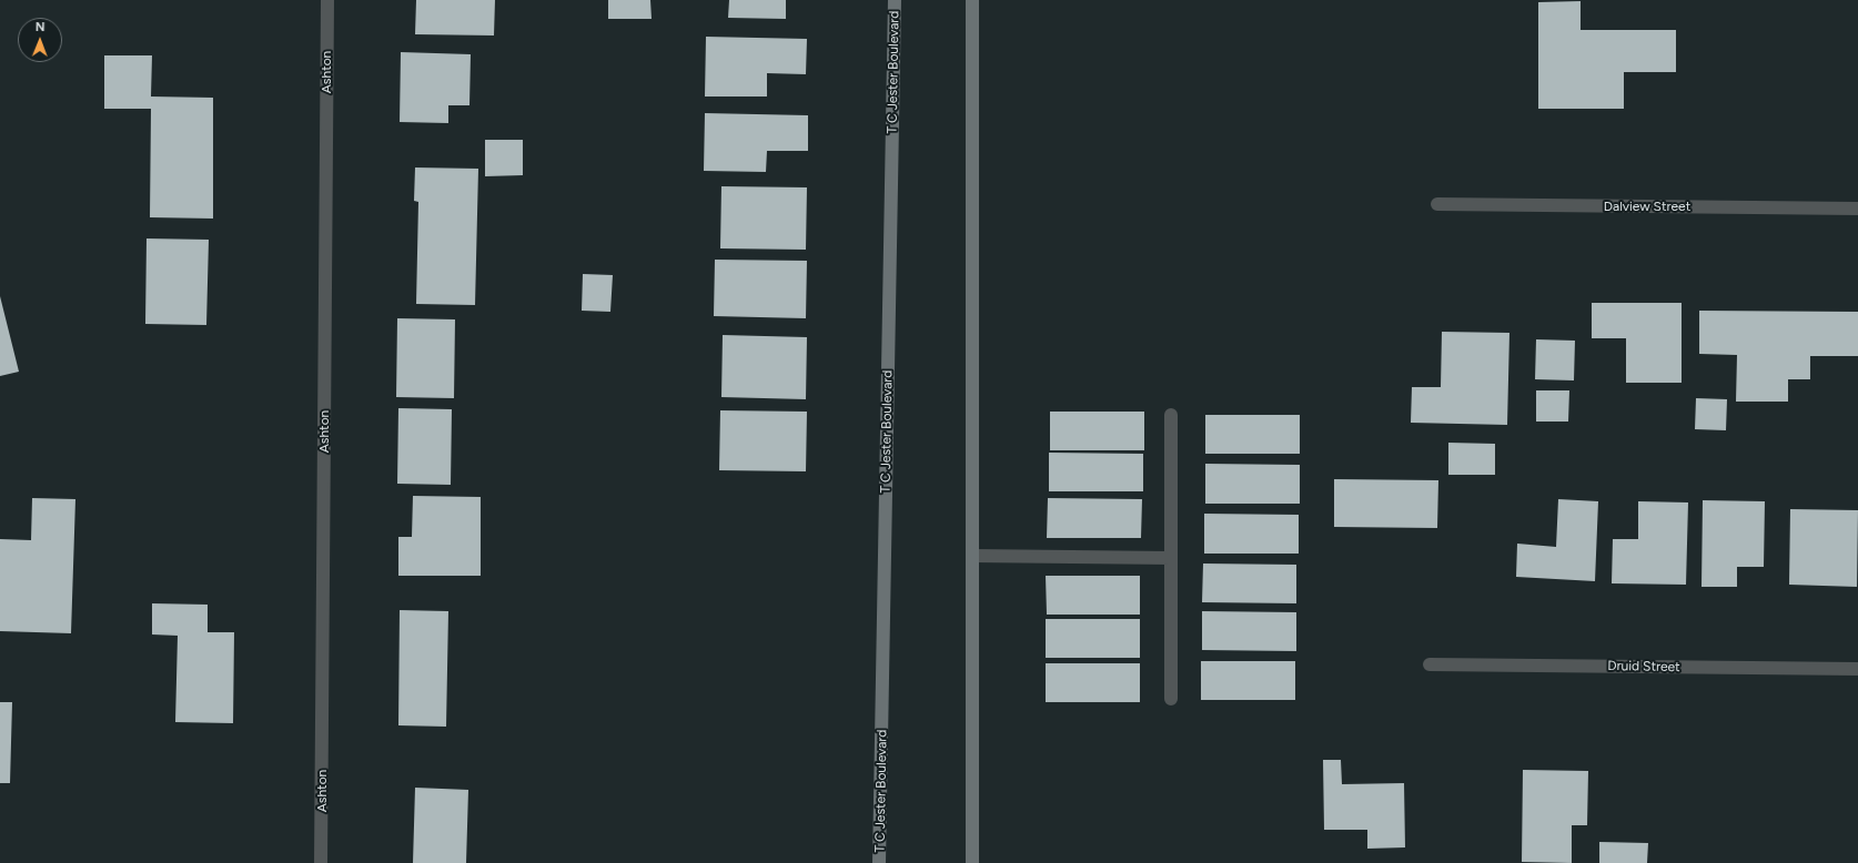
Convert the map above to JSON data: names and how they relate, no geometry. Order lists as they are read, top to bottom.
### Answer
{
  "streets": {
    "main road": ["T C Jester Boulevard"],
    "street": ["Ashton", "Dalview Street", "Druid Street"]
  },
  "north": "top"
}
